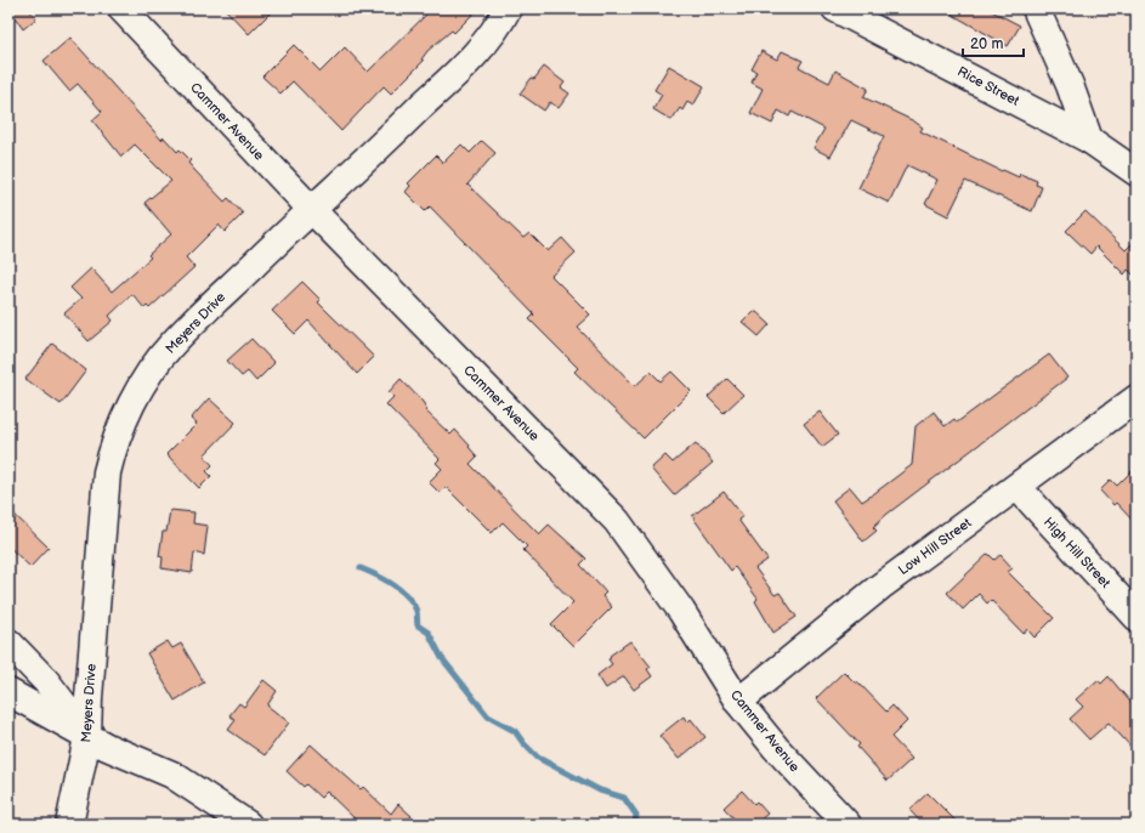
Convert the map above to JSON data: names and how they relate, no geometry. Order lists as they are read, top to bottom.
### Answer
{
  "streets": {
    "street": [
      "Rice Street",
      "Cammer Avenue",
      "Meyers Drive",
      "Low Hill Street",
      "High Hill Street"
    ]
  },
  "crossings": [
    ["Cammer Avenue", "Meyers Drive"],
    ["Cammer Avenue", "Low Hill Street"],
    ["Low Hill Street", "High Hill Street"]
  ],
  "scale_bar": "20 m"
}
